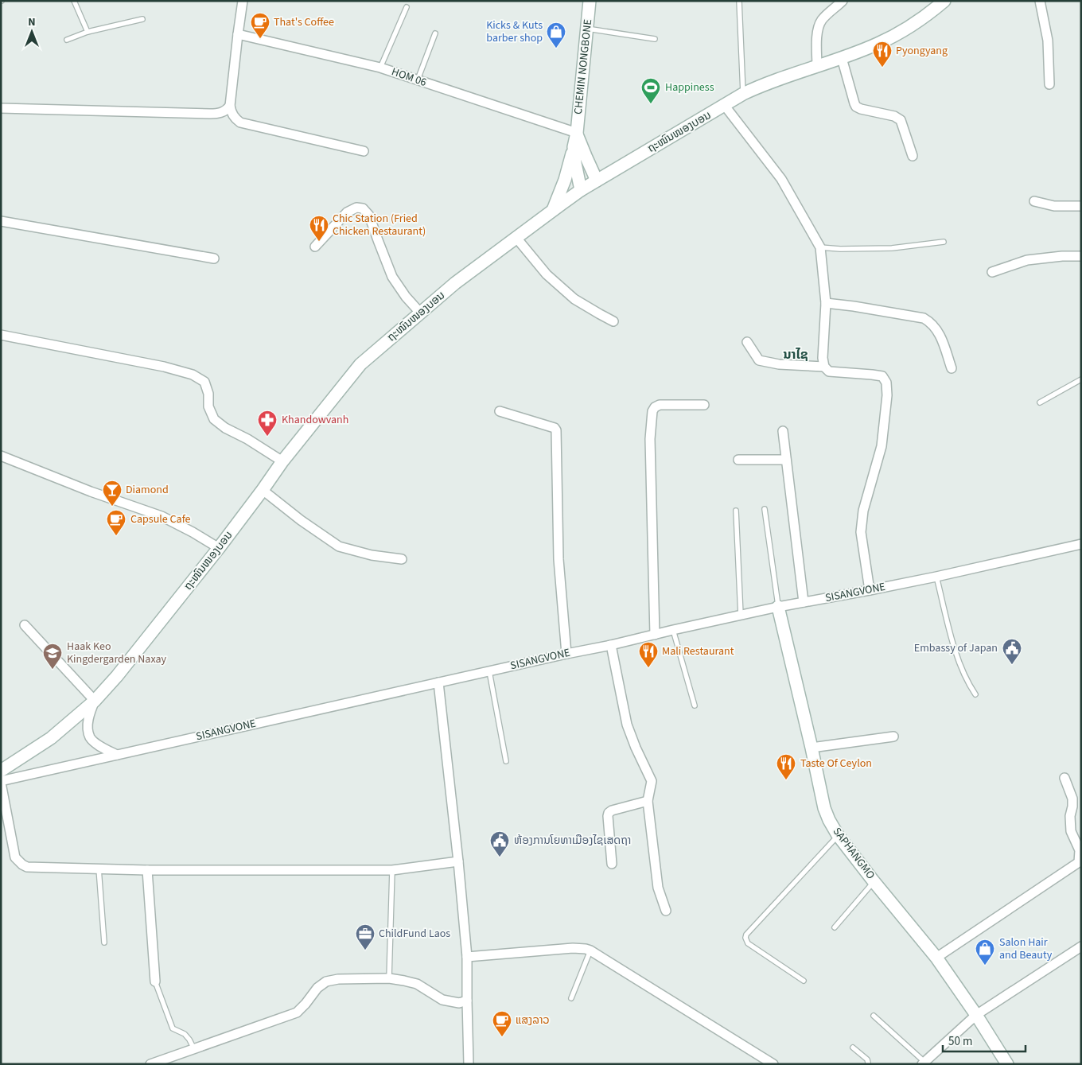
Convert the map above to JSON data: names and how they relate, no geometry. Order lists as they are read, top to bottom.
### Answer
{
  "streets": {
    "street": [
      "CHEMIN NONGBONE",
      "HOM 06",
      "ຖະໜົນໜອງບອນ",
      "SISANGVONE",
      "SAPHANGMO"
    ]
  },
  "crossings": [
    ["CHEMIN NONGBONE", "HOM 06"],
    ["CHEMIN NONGBONE", "ຖະໜົນໜອງບອນ"],
    ["SISANGVONE", "SAPHANGMO"]
  ],
  "districts": ["ນາໄຊ"],
  "places": {
    "cafe": ["That's Coffee", "Capsule Cafe", "ແສງລາວ"],
    "shop": ["Kicks & Kuts barber shop", "Salon Hair and Beauty"],
    "restaurant": [
      "Pyongyang",
      "Chic Station (Fried Chicken Restaurant)",
      "Mali Restaurant",
      "Taste Of Ceylon"
    ],
    "sports": ["Happiness"],
    "pharmacy": ["Khandowvanh"],
    "bar": ["Diamond"],
    "public building": ["Embassy of Japan", "ຫ້ອງການໂຍທາເມືອງໄຊເສດຖາ"],
    "school or university": ["Haak Keo Kingdergarden Naxay"],
    "office": ["ChildFund Laos"]
  },
  "scale_bar": "50 m",
  "north": "top"
}
